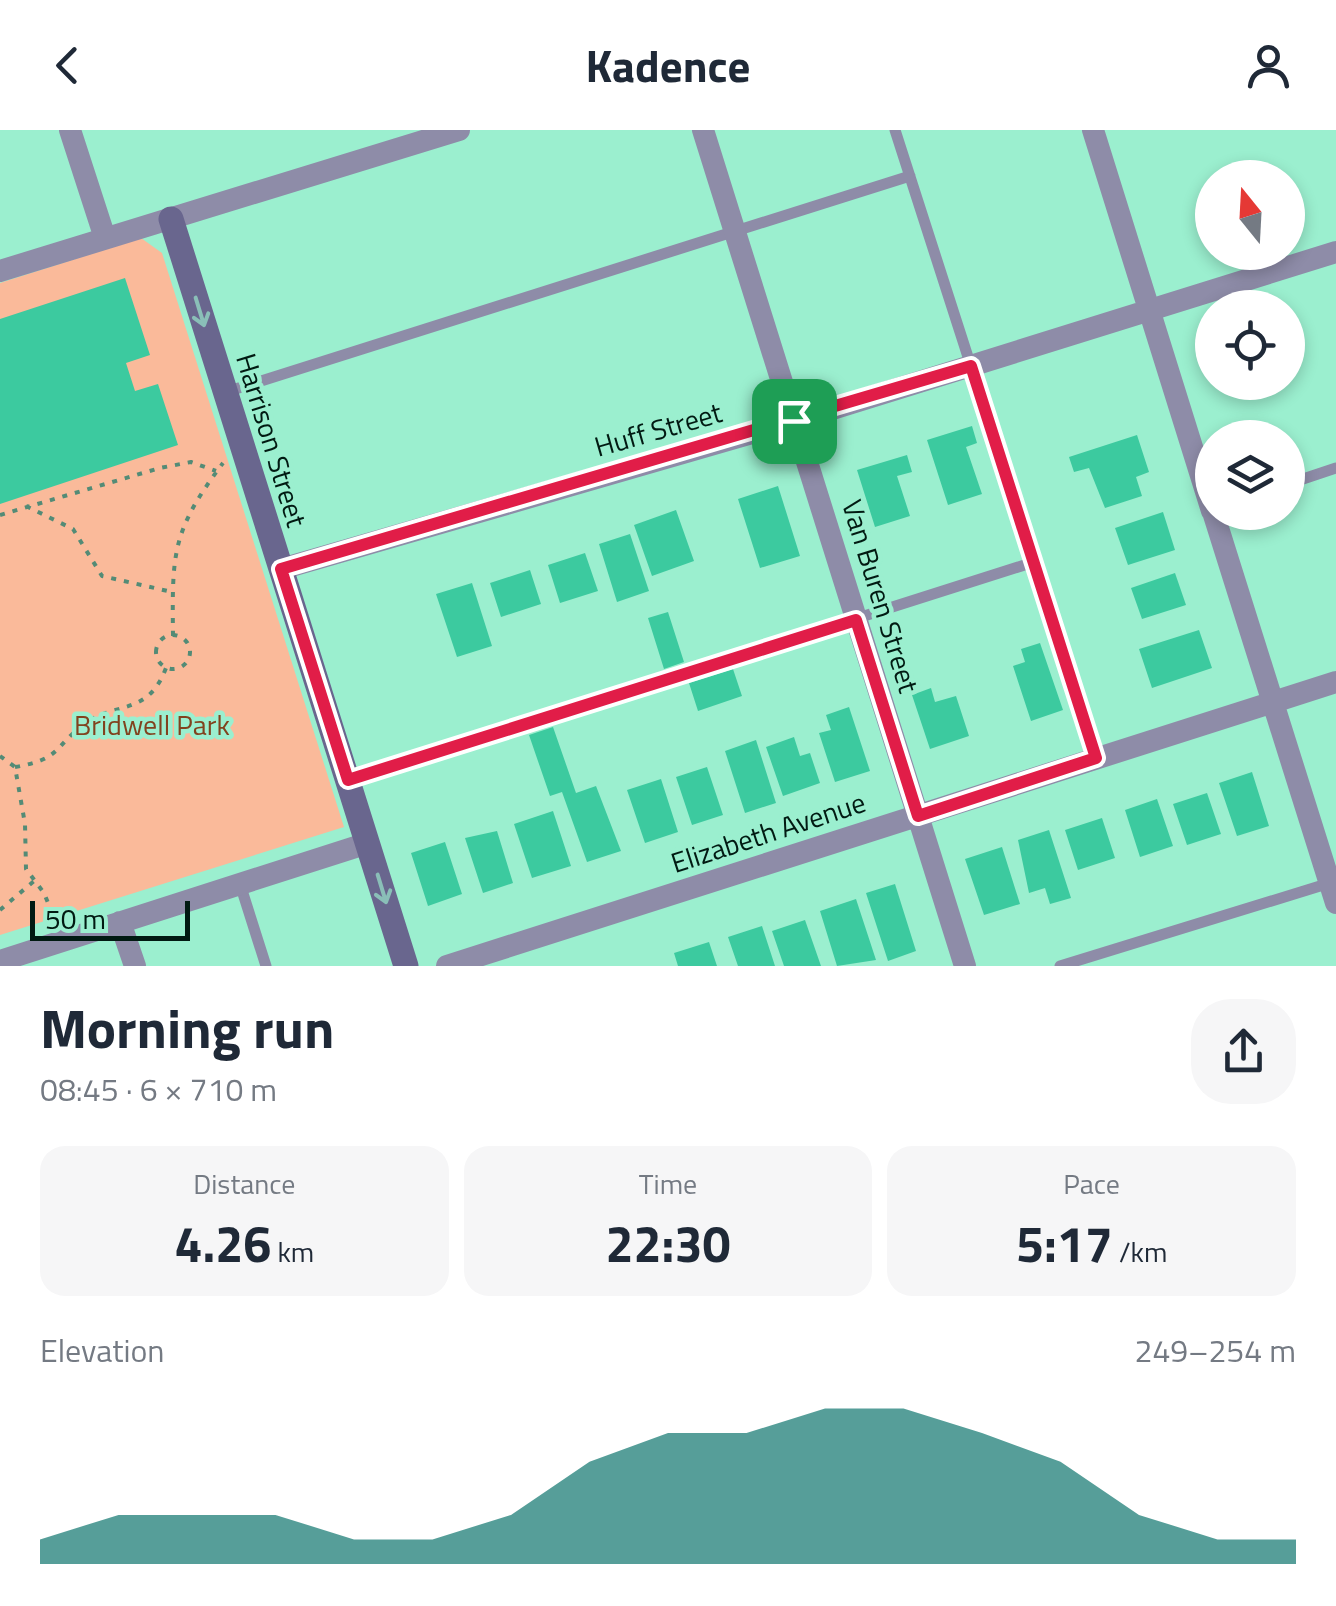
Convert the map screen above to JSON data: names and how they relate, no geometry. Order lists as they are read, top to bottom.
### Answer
{
  "streets": {
    "street": [
      "Huff Street",
      "Harrison Street",
      "Van Buren Street",
      "Elizabeth Avenue"
    ]
  },
  "crossings": [
    ["Huff Street", "Harrison Street"],
    ["Huff Street", "Van Buren Street"],
    ["Van Buren Street", "Elizabeth Avenue"]
  ],
  "one_way": ["Harrison Street"],
  "parks": ["Bridwell Park"],
  "scale_bar": "50 m",
  "north": "top",
  "page": {
    "header": "Kadence",
    "scale": "50 m",
    "heading": ["Morning run", "08:45 · 6 × 710 m"],
    "stats": [
      ["Distance", "4.26 km"],
      ["Time", "22:30"],
      ["Pace", "5:17 /km"]
    ],
    "chart": ["Elevation", "249–254 m"]
  }
}
